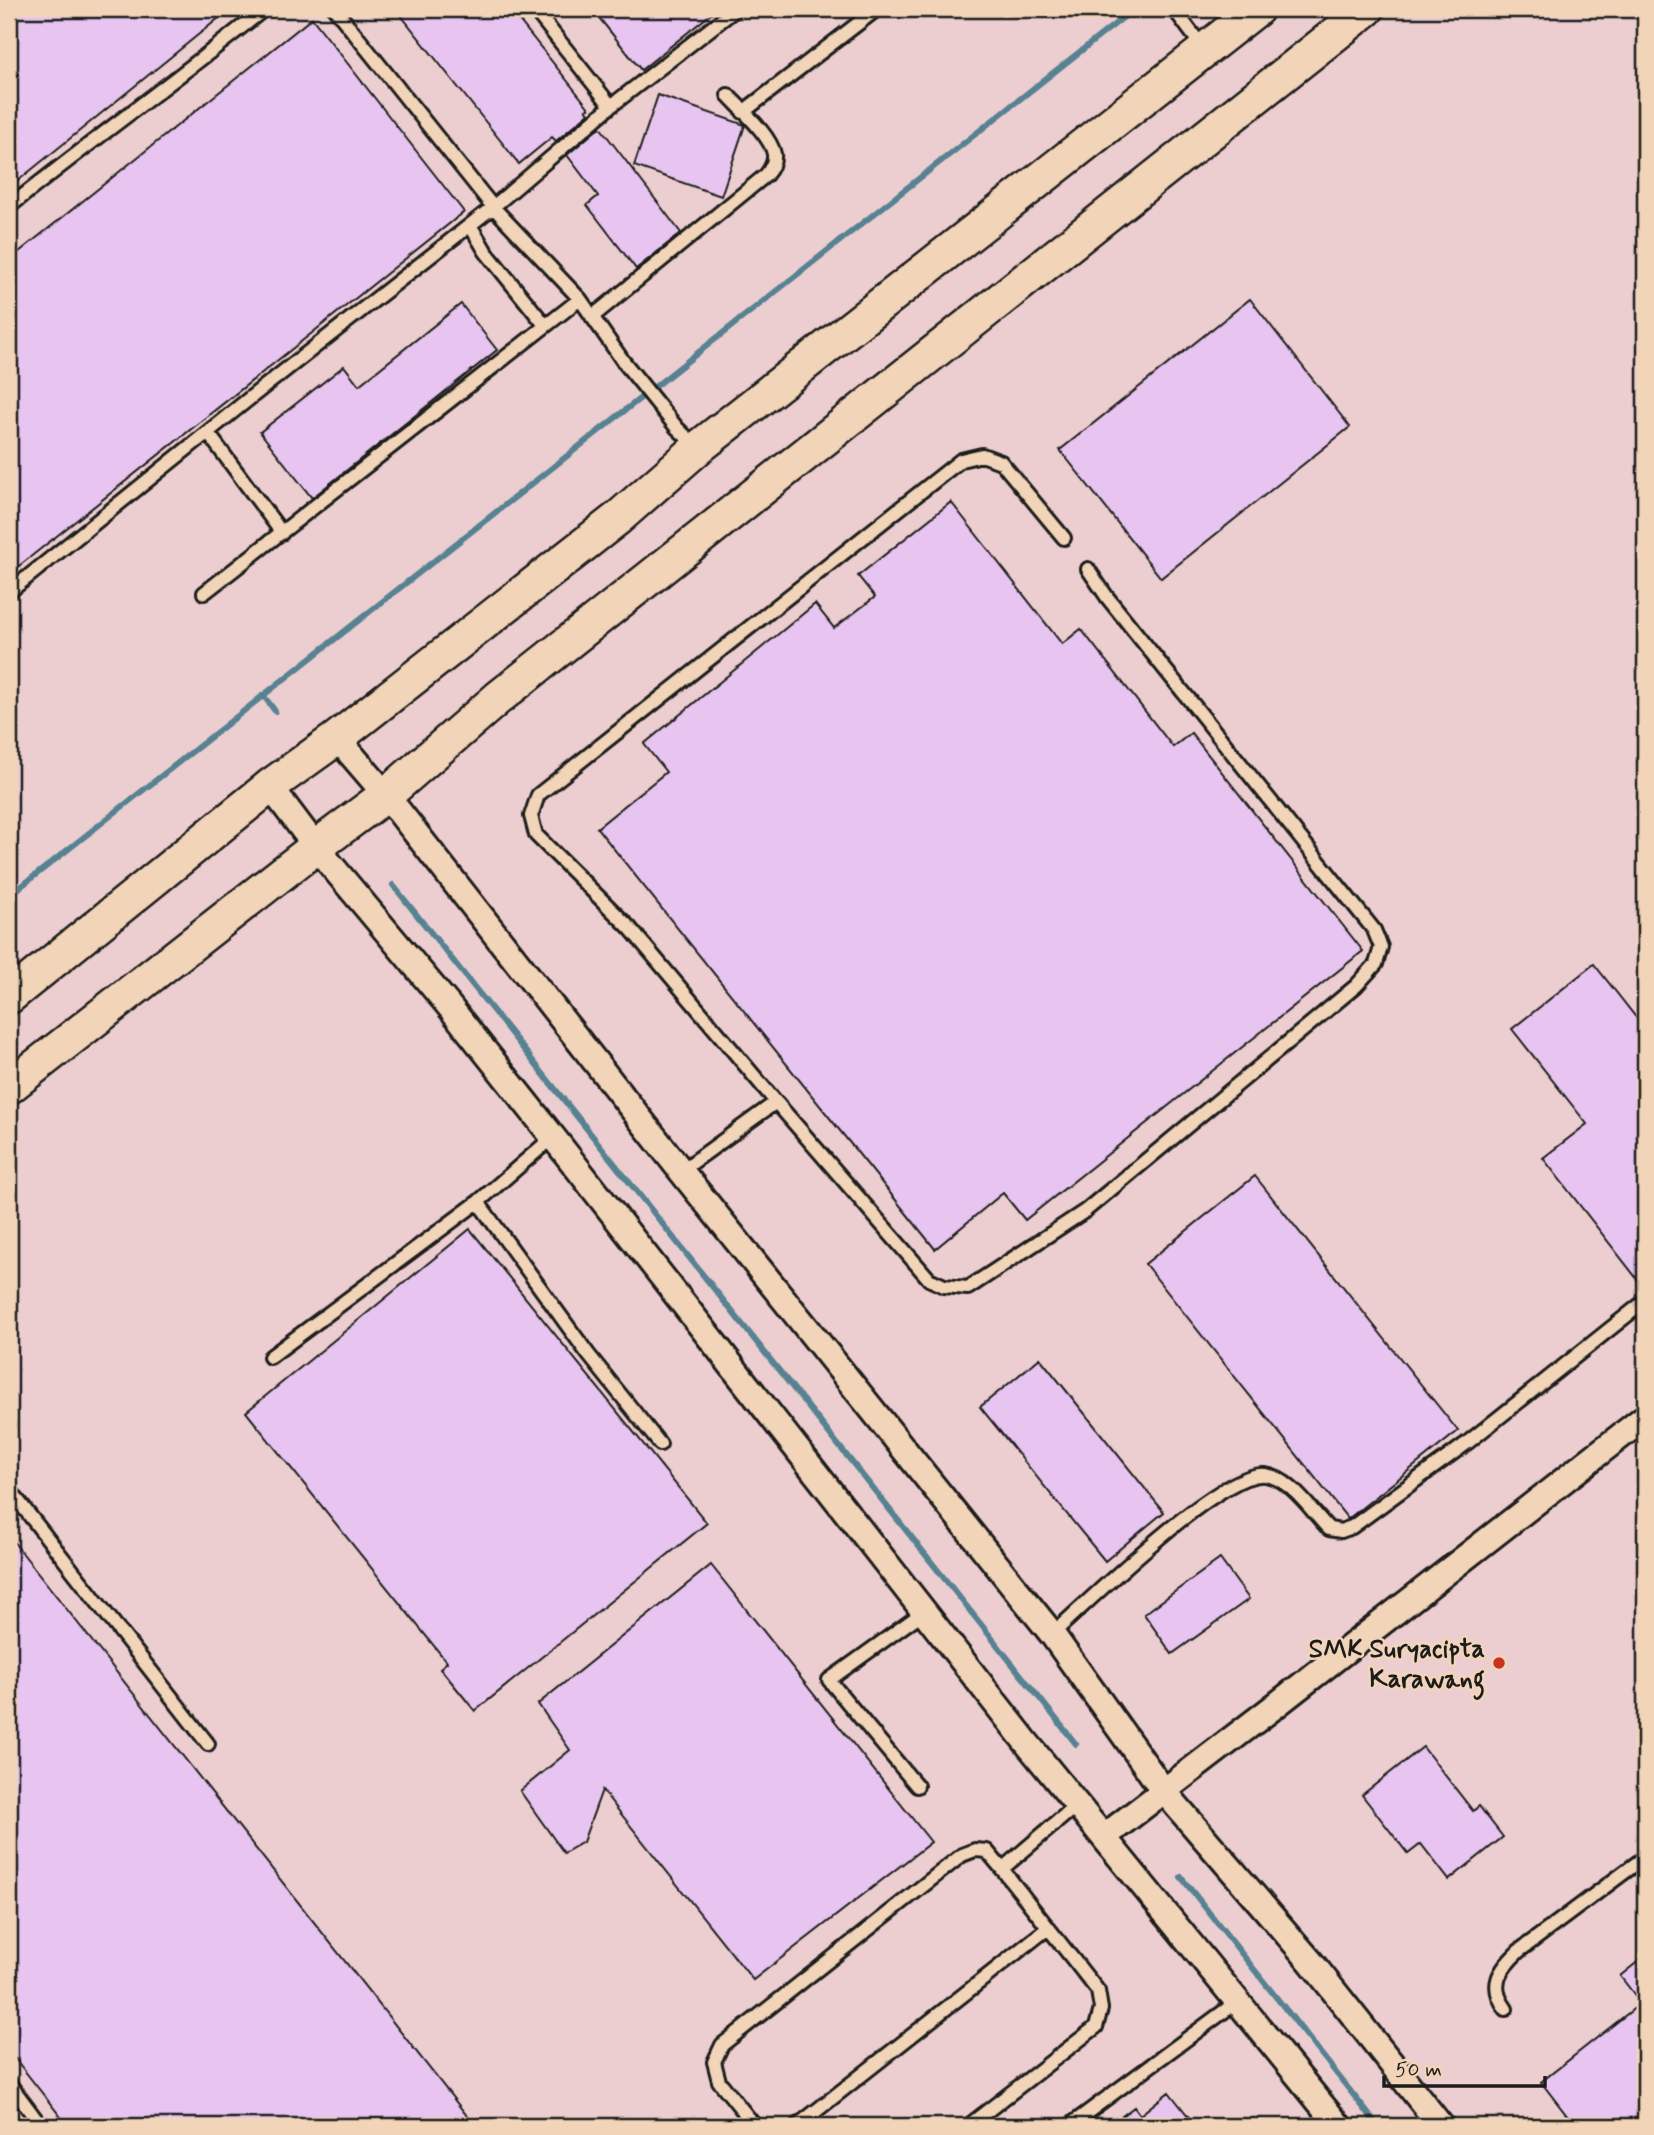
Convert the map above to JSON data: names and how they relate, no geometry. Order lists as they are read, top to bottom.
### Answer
{
  "places": ["SMK Suryacipta Karawang"],
  "scale_bar": "50 m"
}
